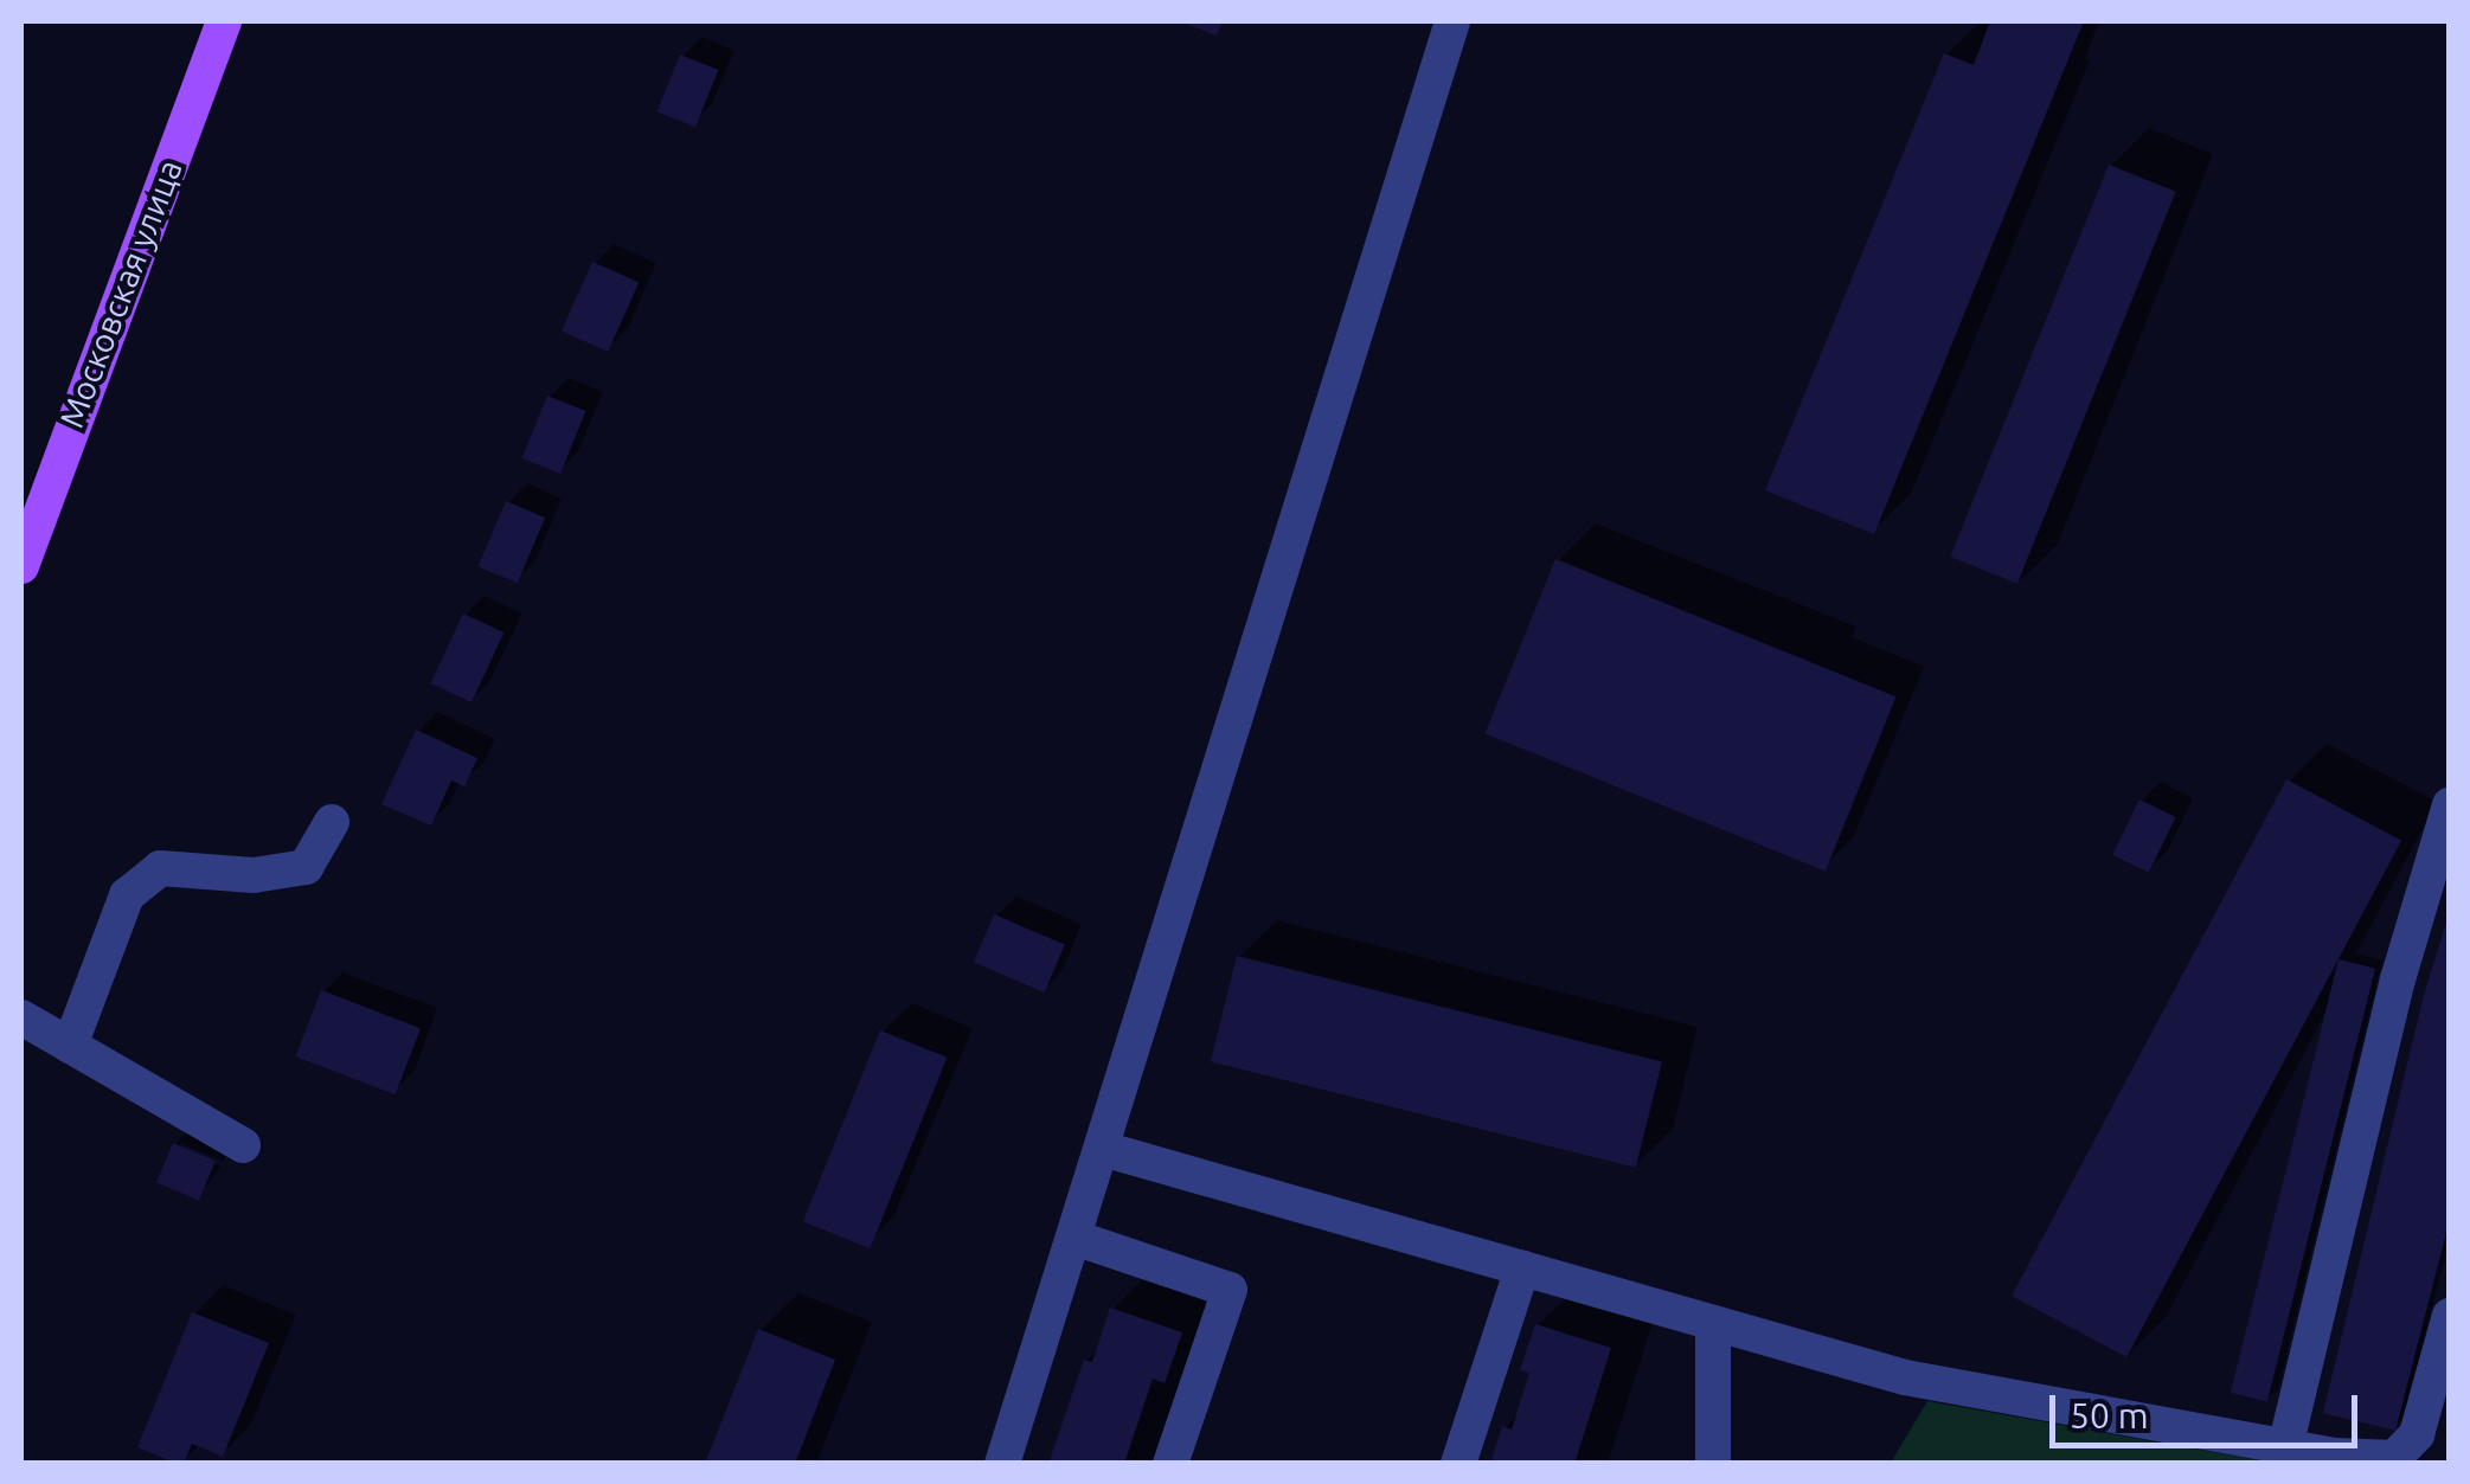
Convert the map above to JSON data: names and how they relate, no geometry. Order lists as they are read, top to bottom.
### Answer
{
  "streets": {
    "main road": ["Московская улица"]
  },
  "scale_bar": "50 m"
}
